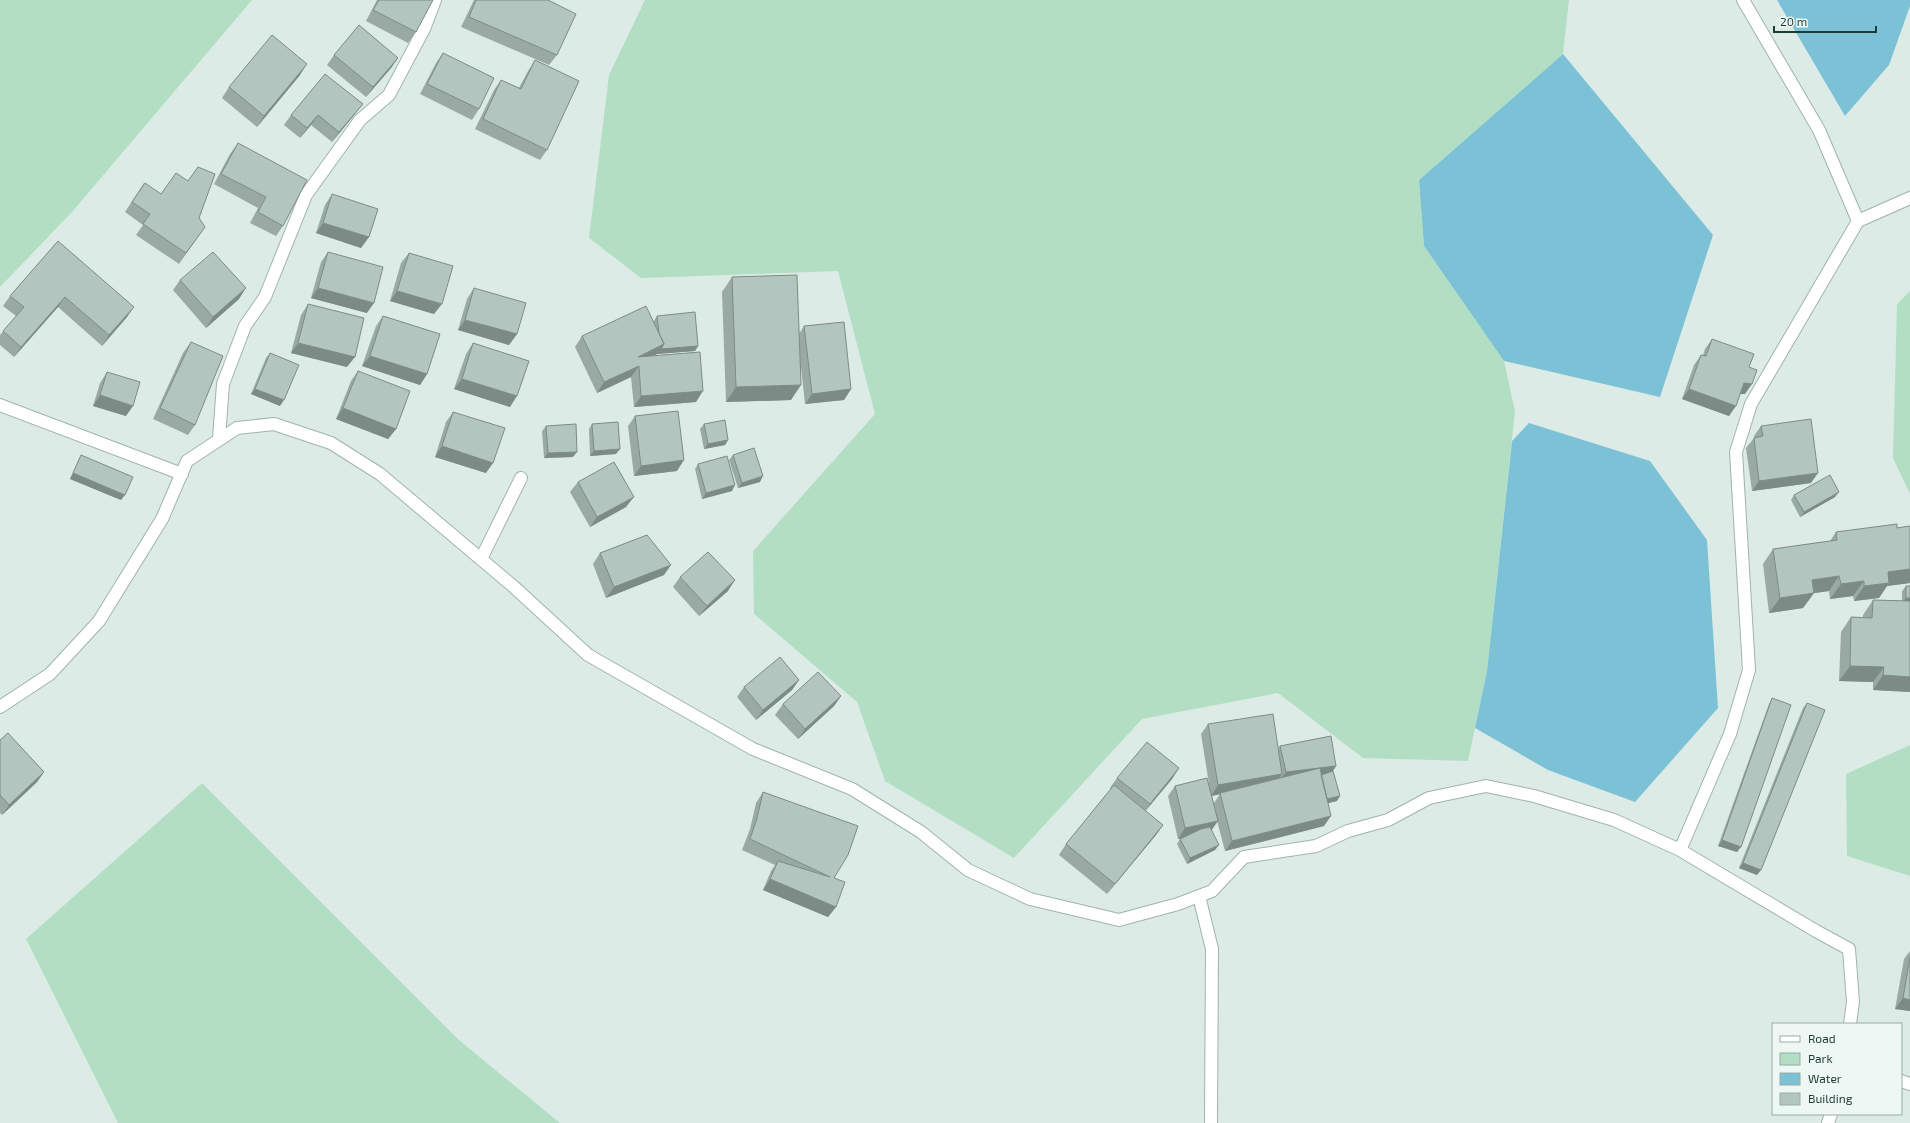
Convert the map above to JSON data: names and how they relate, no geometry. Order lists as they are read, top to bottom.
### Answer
{
  "legend": [
    "Road",
    "Park",
    "Water",
    "Building"
  ],
  "scale_bar": "20 m"
}
